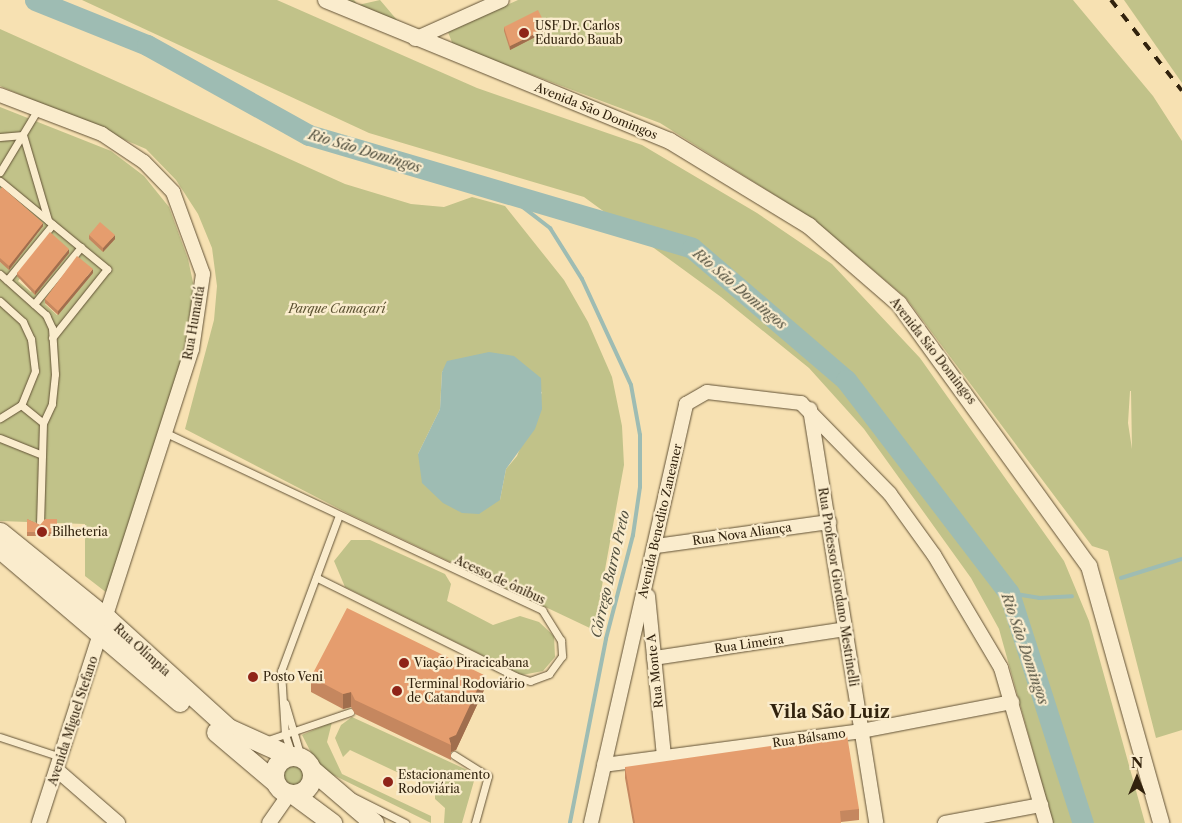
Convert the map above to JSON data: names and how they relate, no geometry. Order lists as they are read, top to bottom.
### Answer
{
  "streets": {
    "main road": ["Rua Olímpia"],
    "street": [
      "Avenida São Domingos",
      "Rua Humaitá",
      "Avenida Benedito Zaneaner",
      "Rua Nova Aliança",
      "Rua Professor Giordano Mestrinelli",
      "Rua Limeira",
      "Rua Monte A",
      "Avenida Miguel Stefano",
      "Rua Bálsamo"
    ],
    "lane": ["Acesso de ônibus"]
  },
  "crossings": [
    ["Rua Humaitá", "Acesso de ônibus"],
    ["Rua Humaitá", "Rua Olímpia"],
    ["Rua Humaitá", "Avenida Miguel Stefano"],
    ["Avenida Benedito Zaneaner", "Rua Nova Aliança"],
    ["Avenida Benedito Zaneaner", "Rua Professor Giordano Mestrinelli"],
    ["Avenida Benedito Zaneaner", "Rua Monte A"],
    ["Avenida Benedito Zaneaner", "Rua Bálsamo"],
    ["Rua Nova Aliança", "Rua Professor Giordano Mestrinelli"],
    ["Rua Professor Giordano Mestrinelli", "Rua Limeira"],
    ["Rua Professor Giordano Mestrinelli", "Rua Bálsamo"],
    ["Rua Limeira", "Rua Monte A"],
    ["Rua Olímpia", "Avenida Miguel Stefano"],
    ["Rua Monte A", "Rua Bálsamo"]
  ],
  "districts": ["Vila São Luiz"],
  "water": ["Rio São Domingos", "Córrego Barro Preto"],
  "parks": ["Parque Camaçarí"],
  "places": [
    "USF Dr. Carlos Eduardo Bauab",
    "Bilheteria",
    "Viação Piracicabana",
    "Posto Veni",
    "Terminal Rodoviário de Catanduva",
    "Estacionamento Rodoviária"
  ],
  "north": "top"
}
